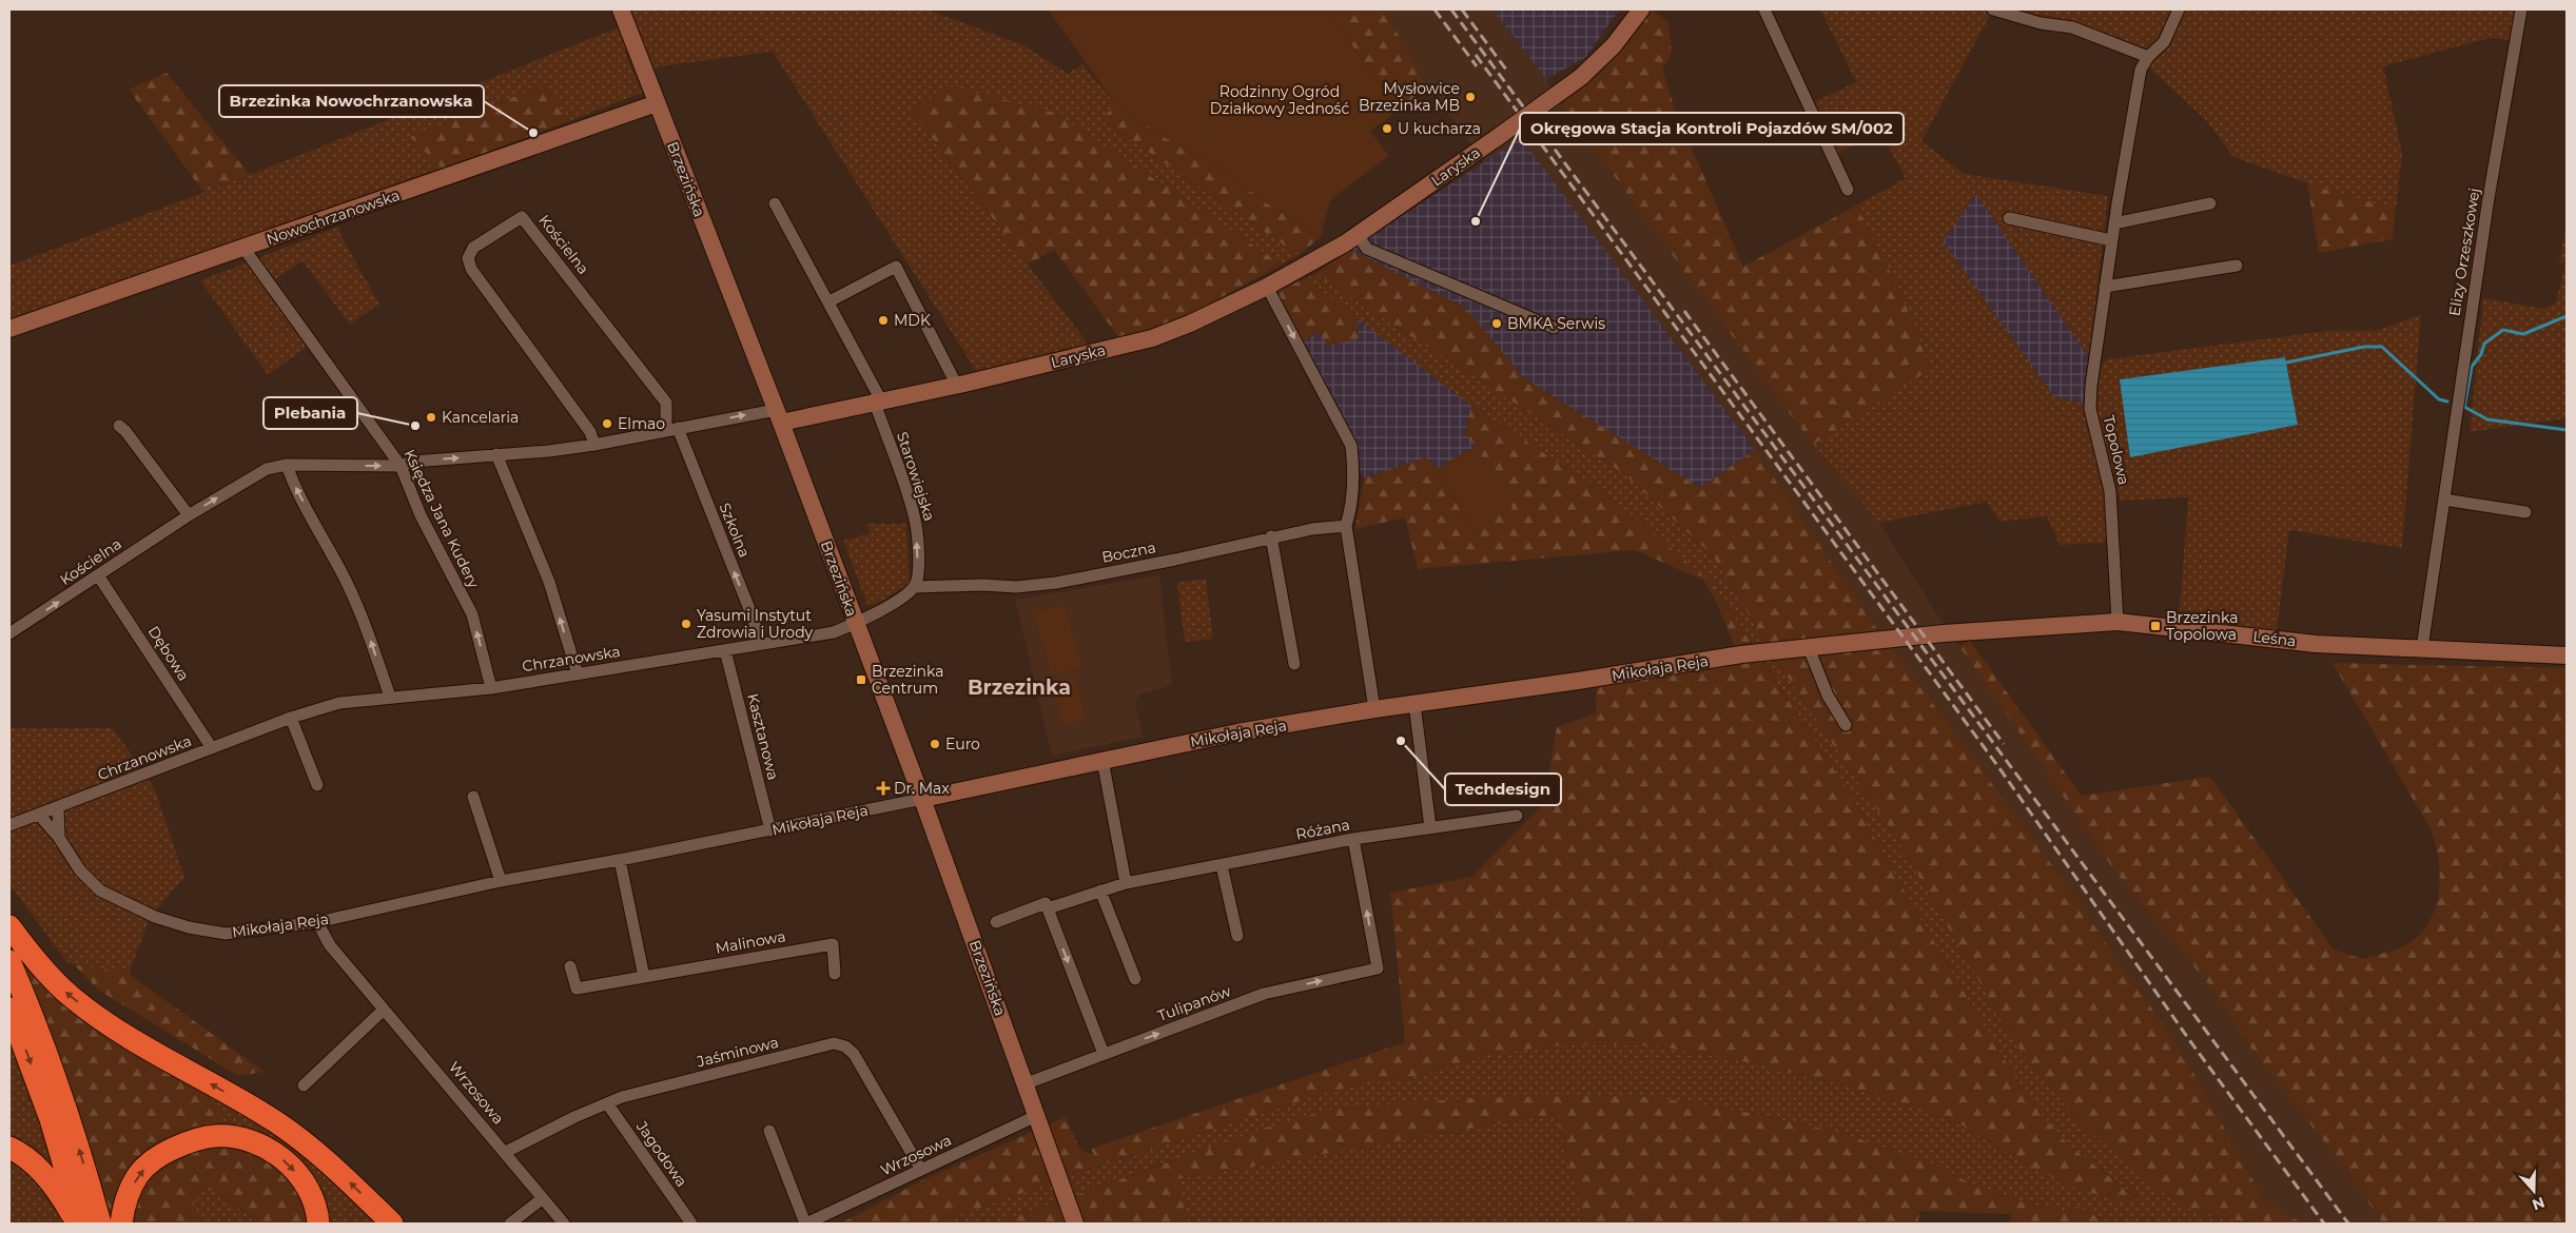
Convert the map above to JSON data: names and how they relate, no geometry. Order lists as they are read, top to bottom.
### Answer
{
  "streets": {
    "street": [
      "Laryska",
      "Brzezińska",
      "Nowochrzanowska",
      "Kościelna",
      "Elizy Orzeszkowej",
      "Topolowa",
      "Starowiejska",
      "Księdza Jana Kudery",
      "Szkolna",
      "Boczna",
      "Leśna",
      "Dębowa",
      "Chrzanowska",
      "Mikołaja Reja",
      "Kasztanowa",
      "Różana",
      "Malinowa",
      "Tulipanów",
      "Jaśminowa",
      "Wrzosowa",
      "Jagodowa"
    ]
  },
  "crossings": [
    ["Laryska", "Brzezińska"],
    ["Laryska", "Kościelna"],
    ["Laryska", "Starowiejska"],
    ["Brzezińska", "Nowochrzanowska"],
    ["Brzezińska", "Kościelna"],
    ["Brzezińska", "Chrzanowska"],
    ["Brzezińska", "Mikołaja Reja"],
    ["Brzezińska", "Tulipanów"],
    ["Brzezińska", "Wrzosowa"],
    ["Nowochrzanowska", "Księdza Jana Kudery"],
    ["Kościelna", "Księdza Jana Kudery"],
    ["Kościelna", "Szkolna"],
    ["Kościelna", "Dębowa"],
    ["Elizy Orzeszkowej", "Leśna"],
    ["Topolowa", "Leśna"],
    ["Starowiejska", "Boczna"],
    ["Księdza Jana Kudery", "Chrzanowska"],
    ["Szkolna", "Chrzanowska"],
    ["Leśna", "Mikołaja Reja"],
    ["Dębowa", "Chrzanowska"],
    ["Chrzanowska", "Mikołaja Reja"],
    ["Chrzanowska", "Kasztanowa"],
    ["Mikołaja Reja", "Kasztanowa"],
    ["Mikołaja Reja", "Wrzosowa"],
    ["Różana", "Tulipanów"],
    ["Jaśminowa", "Wrzosowa"],
    ["Jaśminowa", "Jagodowa"]
  ],
  "one_way": ["Kościelna", "Starowiejska", "Szkolna"],
  "districts": ["Brzezinka"],
  "parks": ["Rodzinny Ogród Działkowy Jedność"],
  "places": {
    "other": [
      "Mysłowice Brzezinka MB",
      "U kucharza",
      "Brzezinka Nowochrzanowska",
      "Okręgowa Stacja Kontroli Pojazdów SM/002",
      "MDK",
      "BMKA Serwis",
      "Kancelaria",
      "Elmao",
      "Plebania",
      "Yasumi Instytut Zdrowia i Urody",
      "Techdesign",
      "Euro"
    ],
    "transit": ["Brzezinka Topolowa", "Brzezinka Centrum"],
    "health": ["Dr. Max"]
  },
  "north": "bottom"
}
